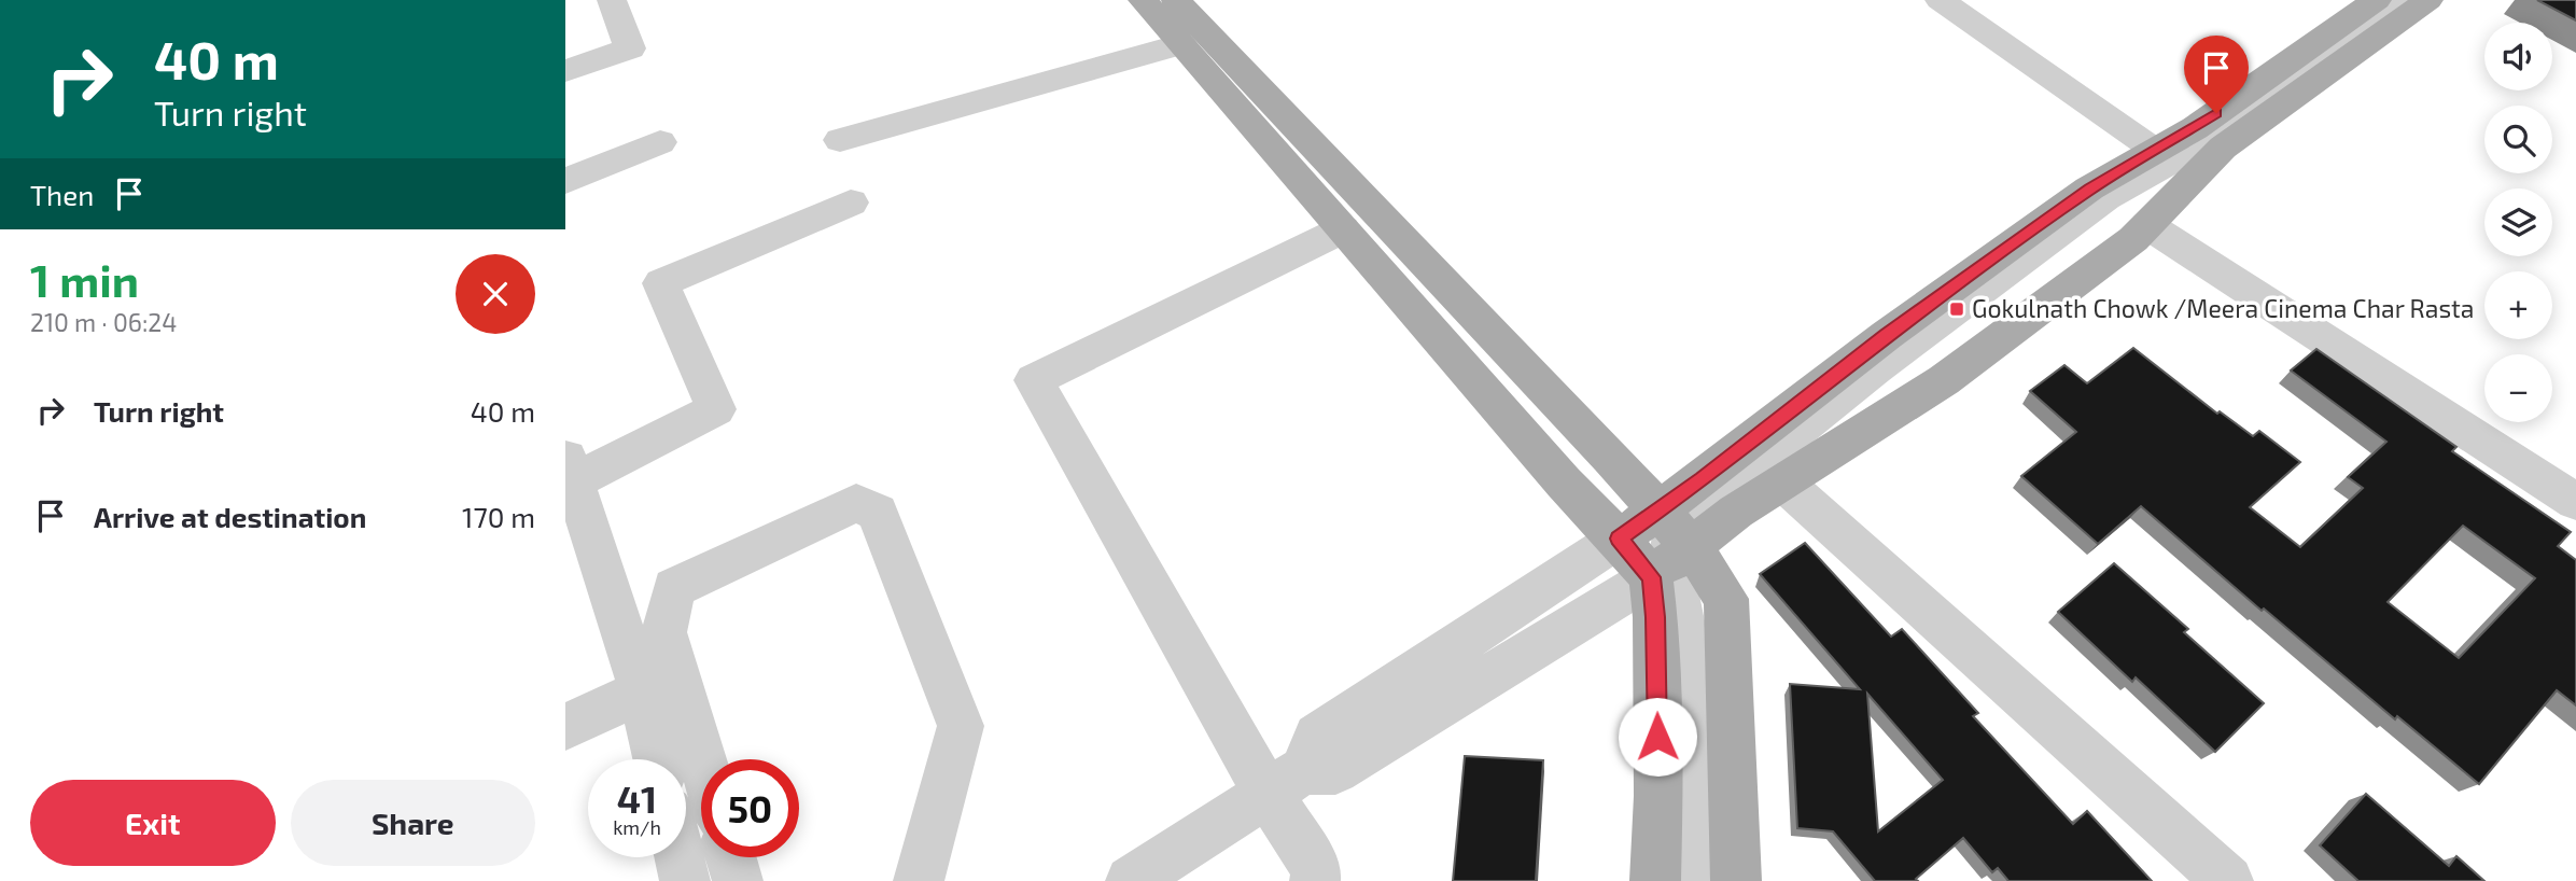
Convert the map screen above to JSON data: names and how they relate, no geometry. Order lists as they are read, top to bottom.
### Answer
{
  "places": {
    "transit": ["Gokulnath Chowk /Meera Cinema Char Rasta"]
  },
  "page": {
    "turn": ["40 m", "Turn right"],
    "map_buttons": ["+", "−"],
    "then": "Then",
    "heading": ["1 min", "210 m · 06:24"],
    "list": [
      {
        "name": "Turn right",
        "value": "40 m"
      },
      {
        "name": "Arrive at destination",
        "value": "170 m"
      }
    ],
    "speed": "41 km/h",
    "limit": "50",
    "buttons": ["Exit", "Share"]
  }
}
